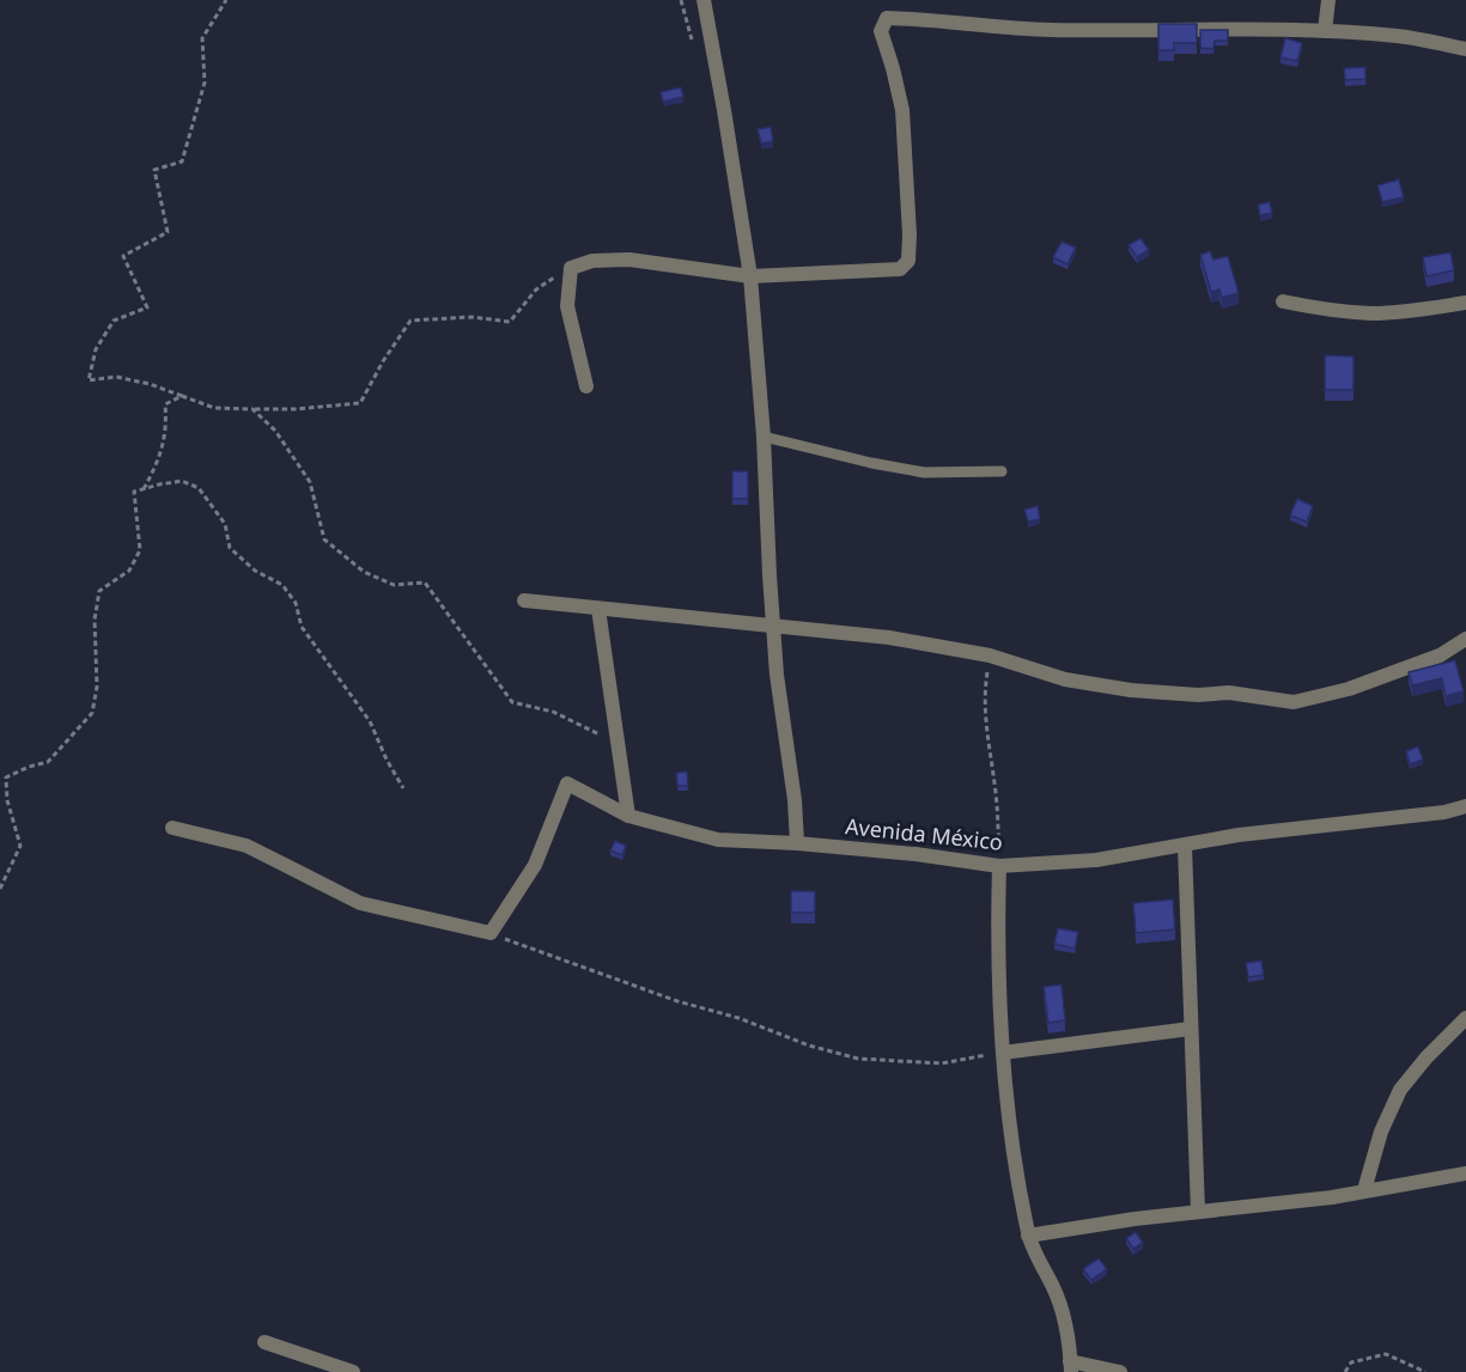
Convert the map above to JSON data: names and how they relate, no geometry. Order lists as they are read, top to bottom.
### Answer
{
  "streets": {
    "street": ["Avenida México"]
  }
}
